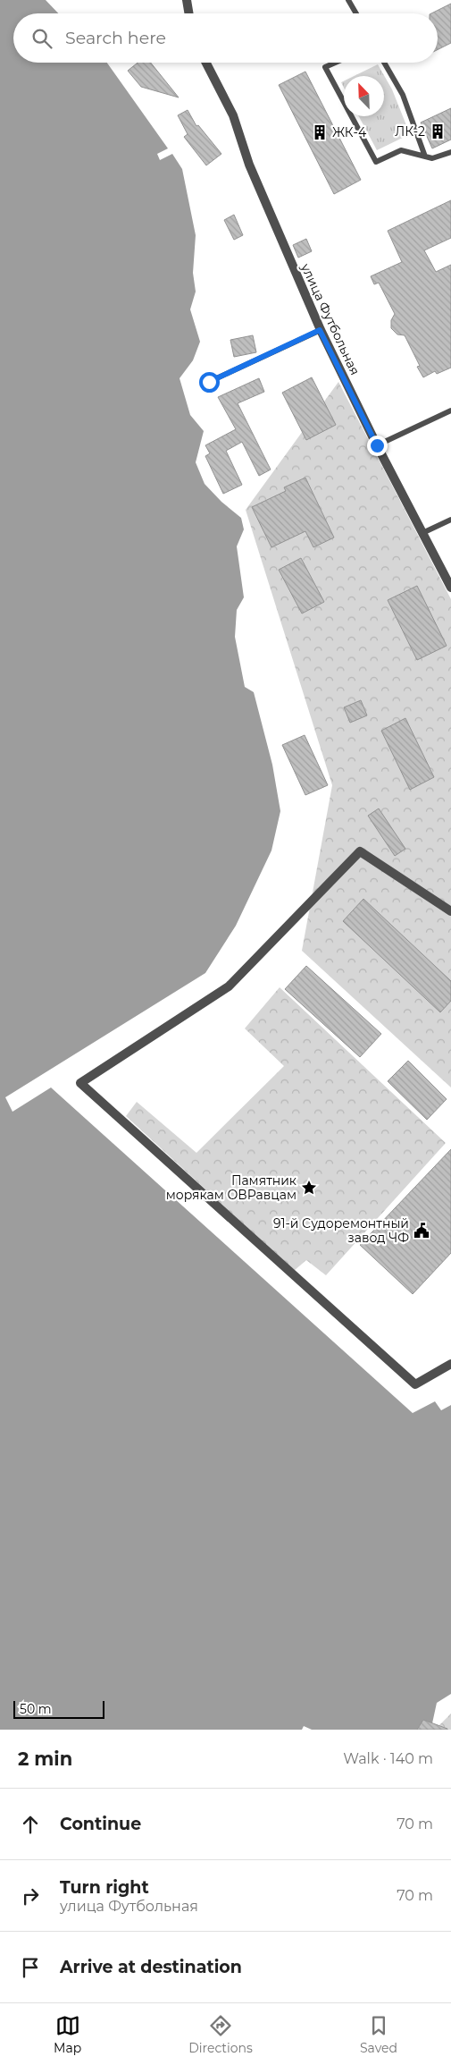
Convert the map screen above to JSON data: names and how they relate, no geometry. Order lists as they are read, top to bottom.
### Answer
{
  "streets": {
    "street": ["улица Футбольная"]
  },
  "places": {
    "building": ["ЛК-2", "ЖК-4"],
    "place": ["Памятник морякам ОВРавцам"],
    "public building": ["91-й Судоремонтный завод ЧФ"]
  },
  "scale_bar": "50 m",
  "north": "top left",
  "page": {
    "search": "Search here",
    "scale": "50 m",
    "heading": ["2 min", "Walk · 140 m"],
    "list": [
      ["Continue", "70 m"],
      ["Turn right", "улица Футбольная", "70 m"],
      "Arrive at destination"
    ],
    "nav": ["Map", "Directions", "Saved"]
  }
}
